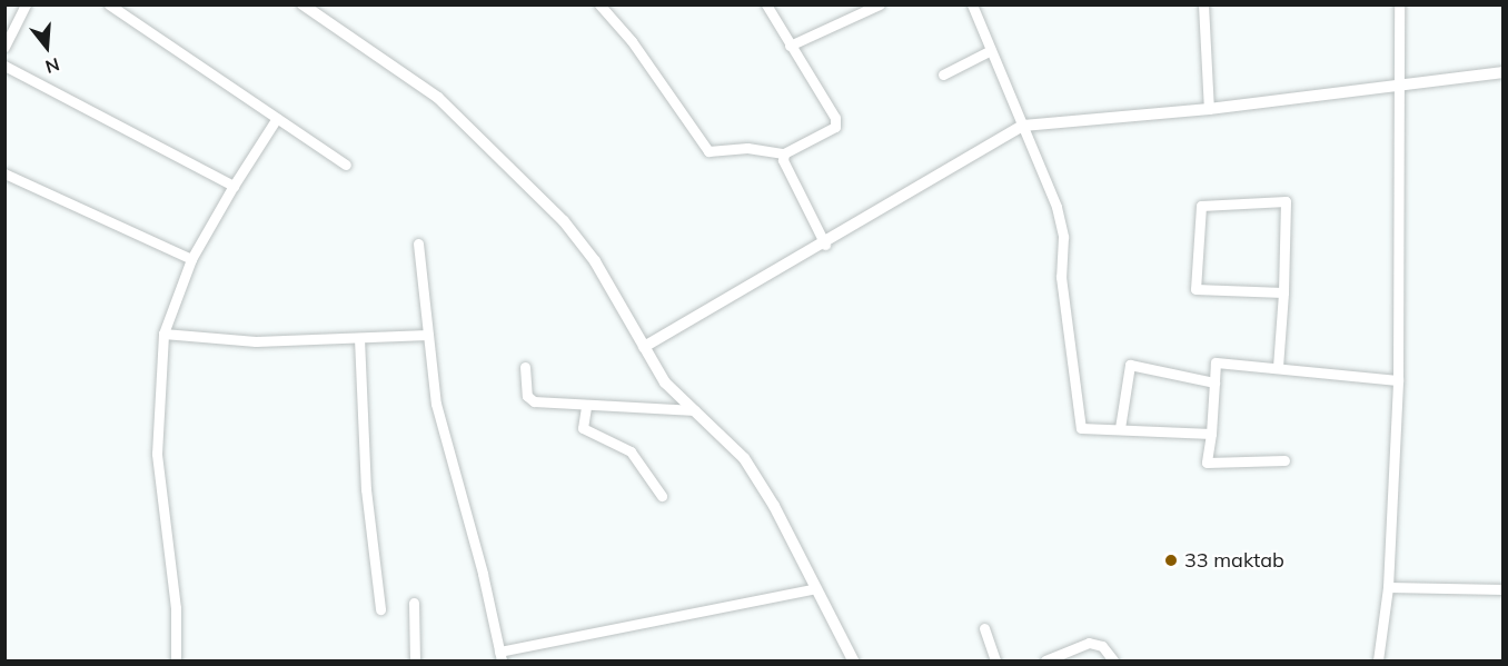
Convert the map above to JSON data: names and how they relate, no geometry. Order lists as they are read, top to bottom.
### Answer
{
  "places": ["33 maktab"],
  "north": "bottom"
}
